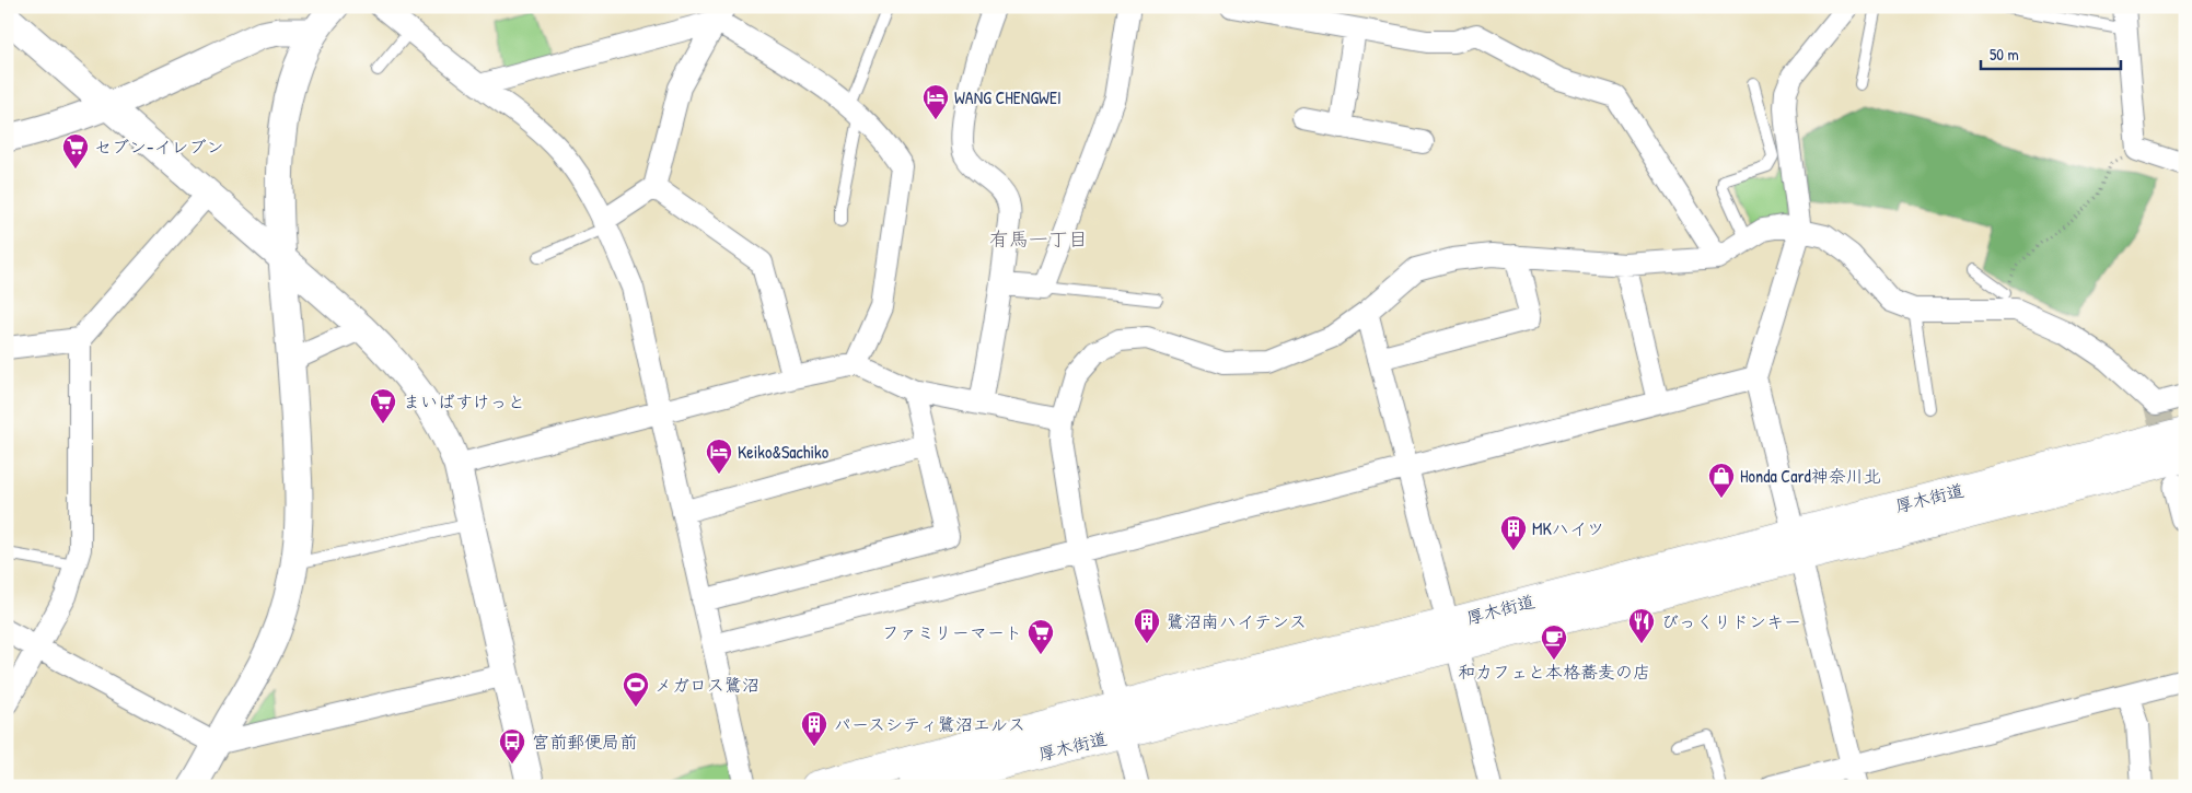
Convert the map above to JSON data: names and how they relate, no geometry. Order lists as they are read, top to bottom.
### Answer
{
  "streets": {
    "highway": ["厚木街道"]
  },
  "districts": ["有馬一丁目"],
  "places": {
    "hotel": ["WANG CHENGWEI", "Keiko&Sachiko"],
    "supermarket": ["セブン-イレブン", "まいばすけっと", "ファミリーマート"],
    "shop": ["Honda Card神奈川北"],
    "building": ["MKハイツ", "鷺沼南ハイテンス", "パースシティ鷺沼エルス"],
    "restaurant": ["びっくりドンキー"],
    "cafe": ["和カフェと本格蕎麦の店"],
    "sports": ["メガロス鷺沼"],
    "bus stop": ["宮前郵便局前"]
  },
  "scale_bar": "50 m"
}
